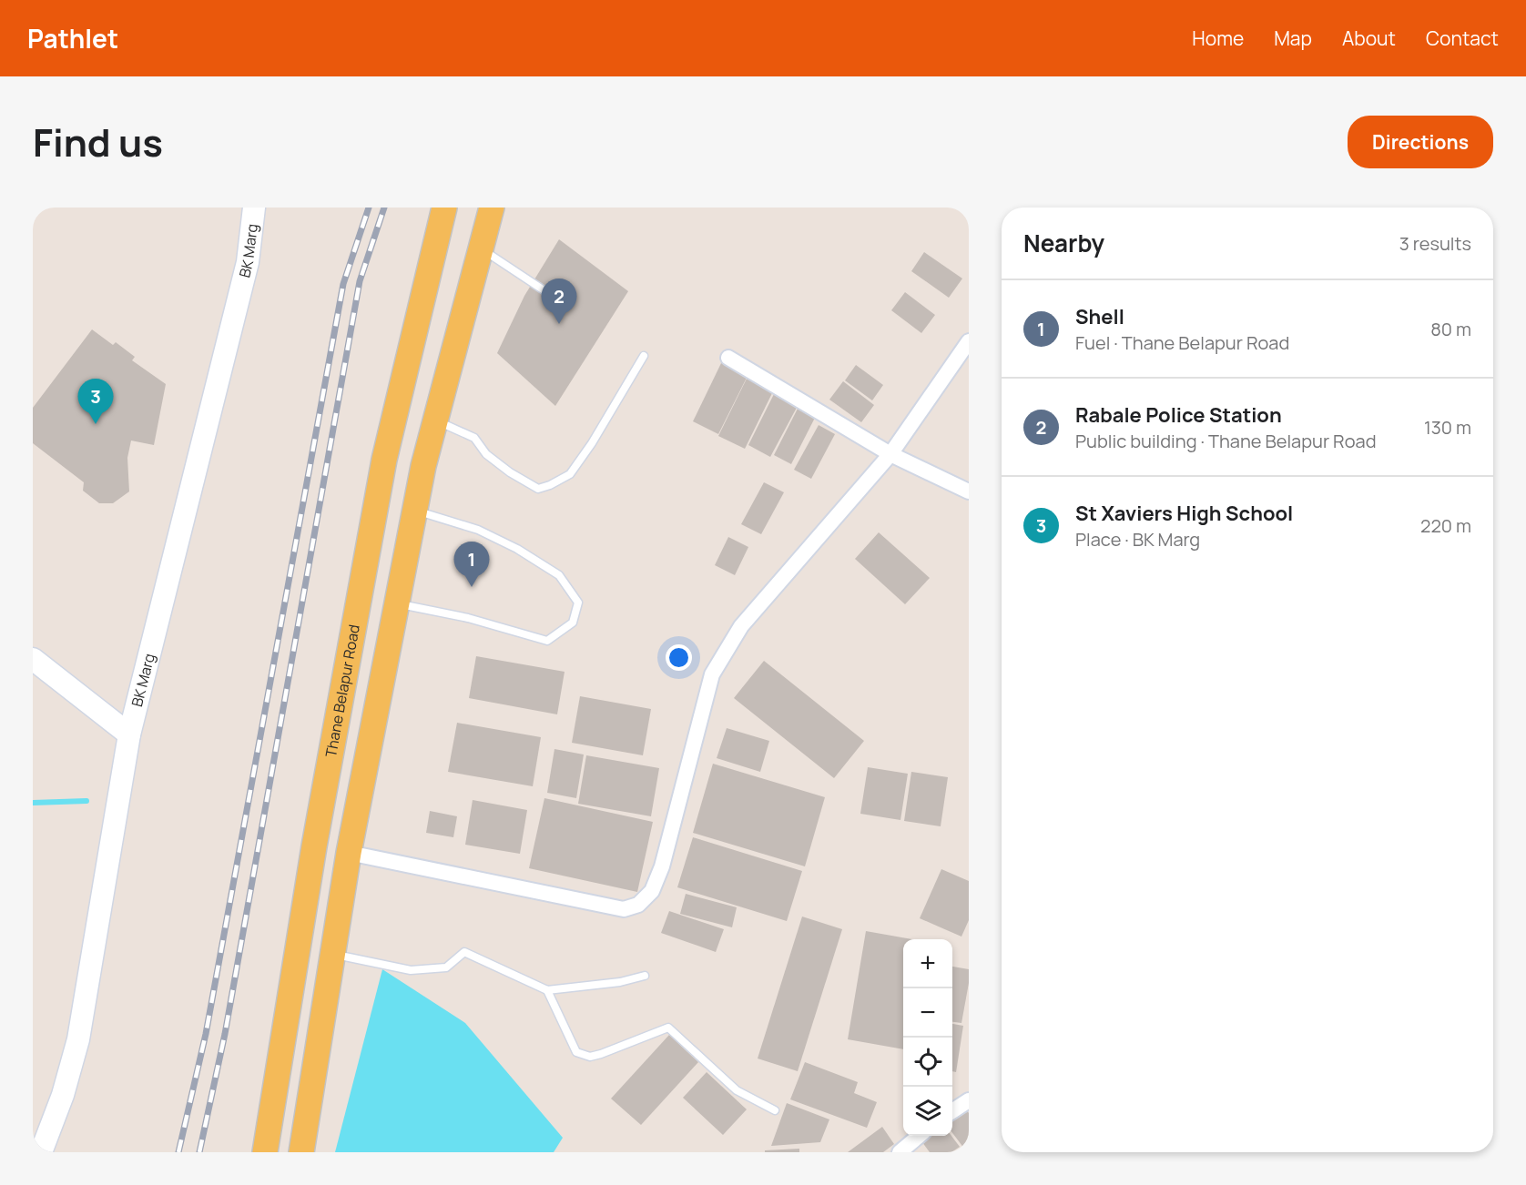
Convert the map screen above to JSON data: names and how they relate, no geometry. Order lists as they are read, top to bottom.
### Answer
{
  "streets": {
    "main road": ["Thane Belapur Road"],
    "street": ["BK Marg"]
  },
  "page": {
    "header": "Pathlet",
    "nav": [
      "Home",
      "Map",
      "About",
      "Contact"
    ],
    "title": "Find us",
    "buttons": "Directions",
    "heading": ["Nearby", "3 results"],
    "pins": ["2", "3", "1"],
    "list": [
      {
        "mark": "1",
        "name": "Shell",
        "note": "Fuel · Thane Belapur Road",
        "value": "80 m"
      },
      {
        "mark": "2",
        "name": "Rabale Police Station",
        "note": "Public building · Thane Belapur Road",
        "value": "130 m"
      },
      {
        "mark": "3",
        "name": "St Xaviers High School",
        "note": "Place · BK Marg",
        "value": "220 m"
      }
    ],
    "map_buttons": ["+", "−"]
  }
}
